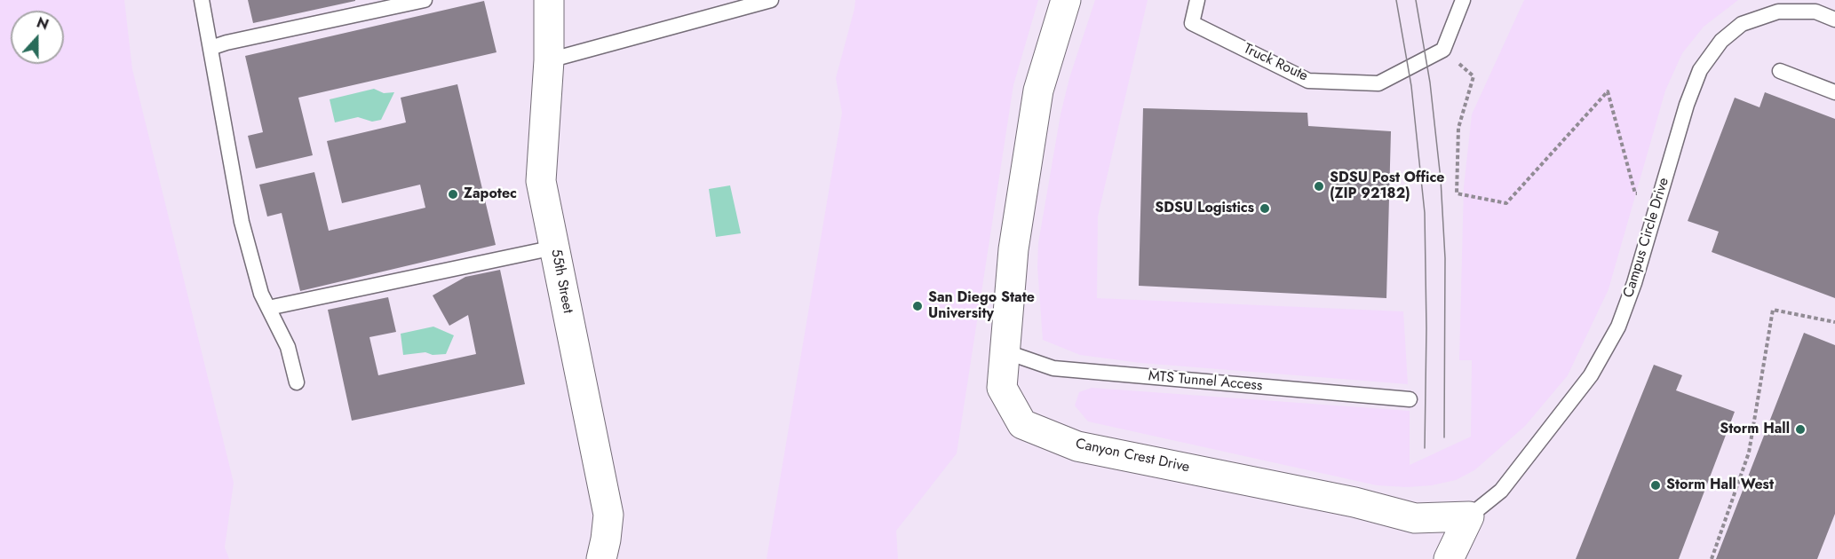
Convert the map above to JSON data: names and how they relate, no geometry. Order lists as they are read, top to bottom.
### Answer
{
  "streets": {
    "street": ["55th Street", "Canyon Crest Drive"],
    "lane": ["Truck Route", "Campus Circle Drive", "MTS Tunnel Access"]
  },
  "crossings": [
    ["Campus Circle Drive", "Canyon Crest Drive"],
    ["MTS Tunnel Access", "Canyon Crest Drive"]
  ],
  "places": [
    "SDSU Post Office (ZIP 92182)",
    "Zapotec",
    "SDSU Logistics",
    "San Diego State University",
    "Storm Hall",
    "Storm Hall West"
  ],
  "north": "top"
}
